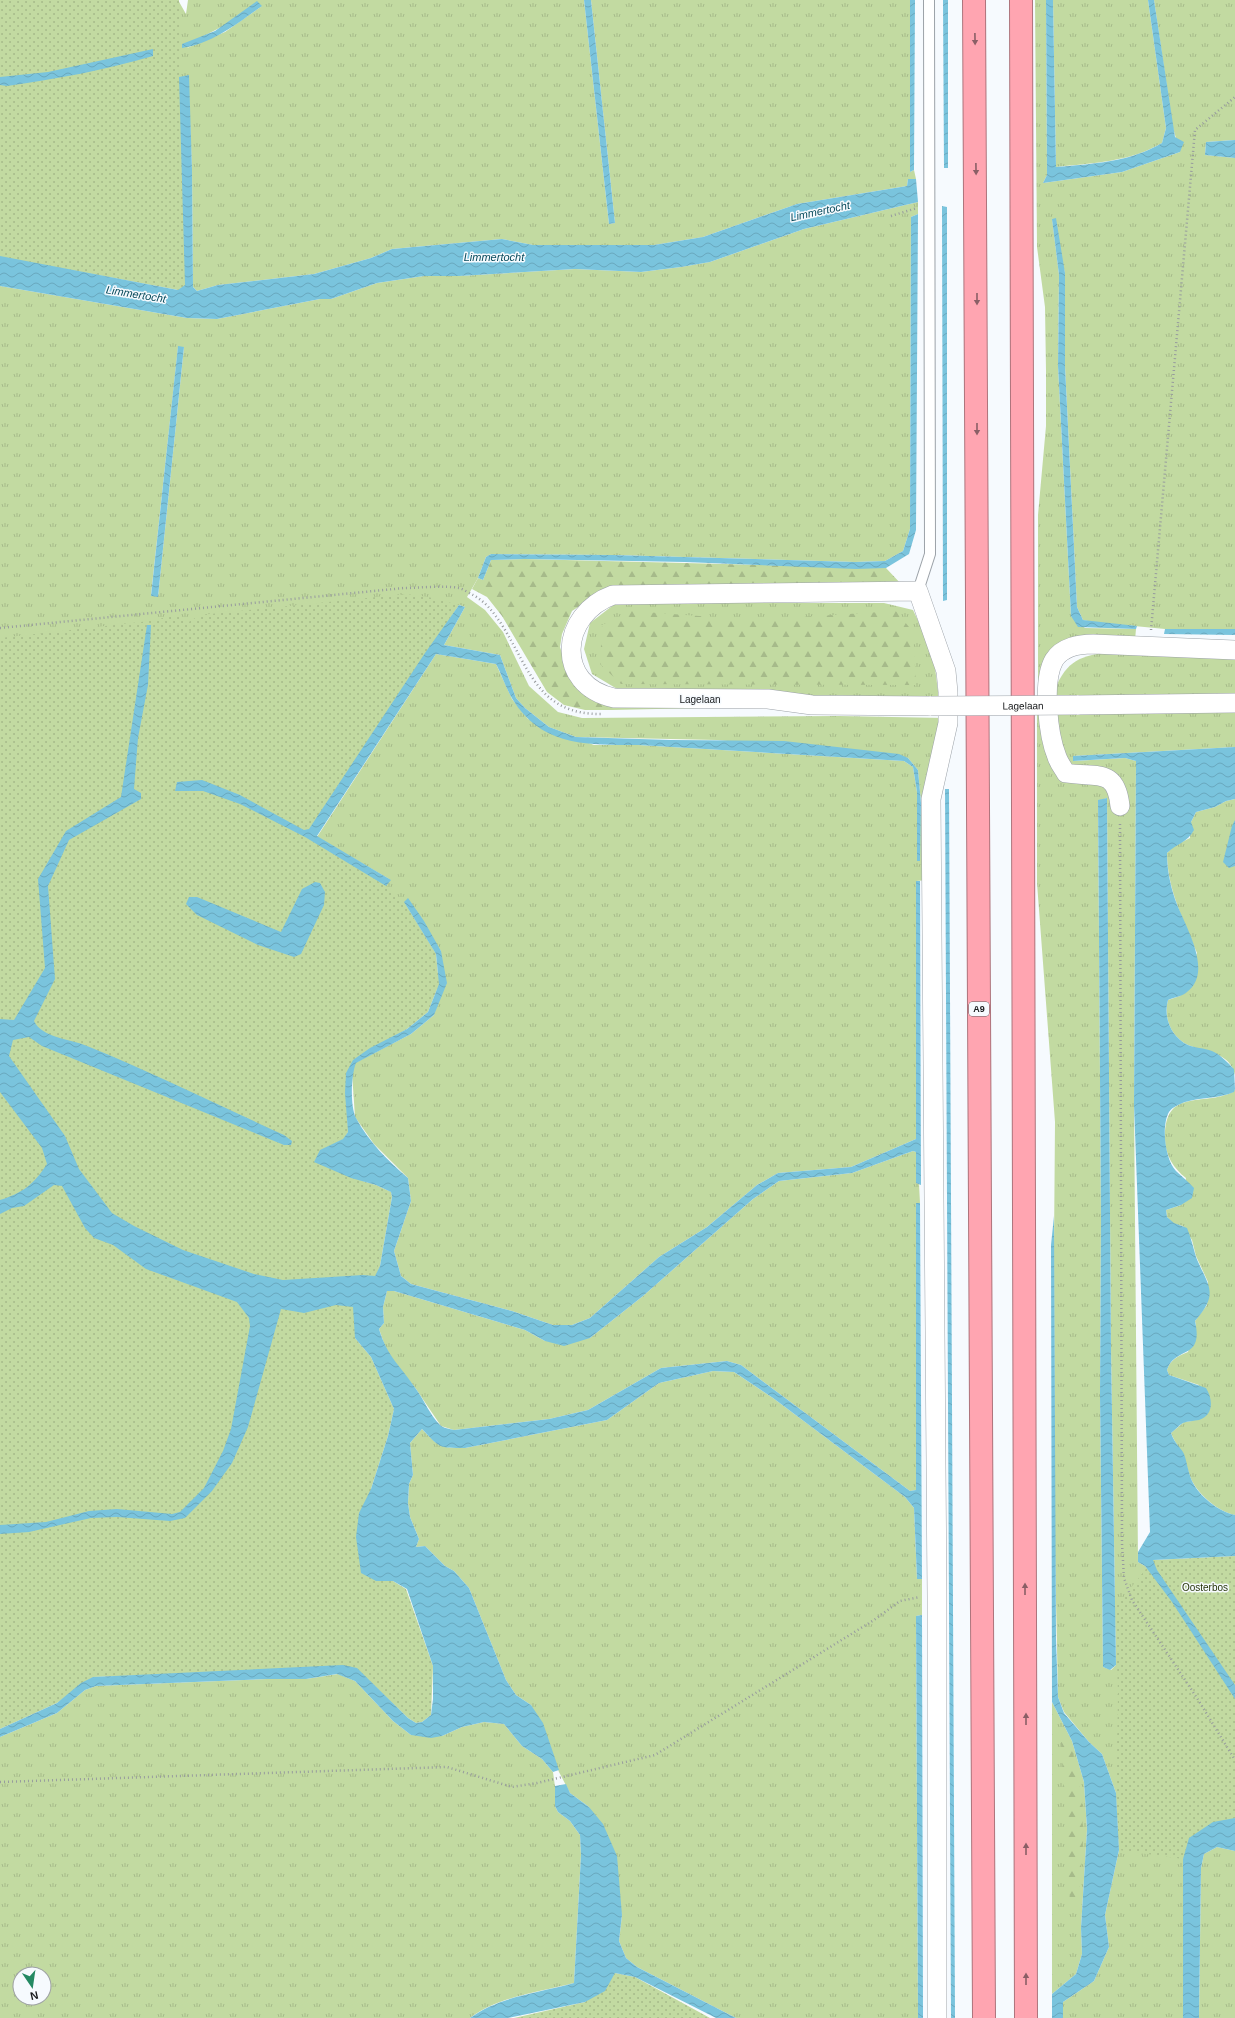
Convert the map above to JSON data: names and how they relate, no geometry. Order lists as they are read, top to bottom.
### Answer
{
  "streets": {
    "highway": ["A9"],
    "street": ["Lagelaan"]
  },
  "water": ["Limmertocht"],
  "parks": ["Oosterbos"],
  "north": "bottom"
}
